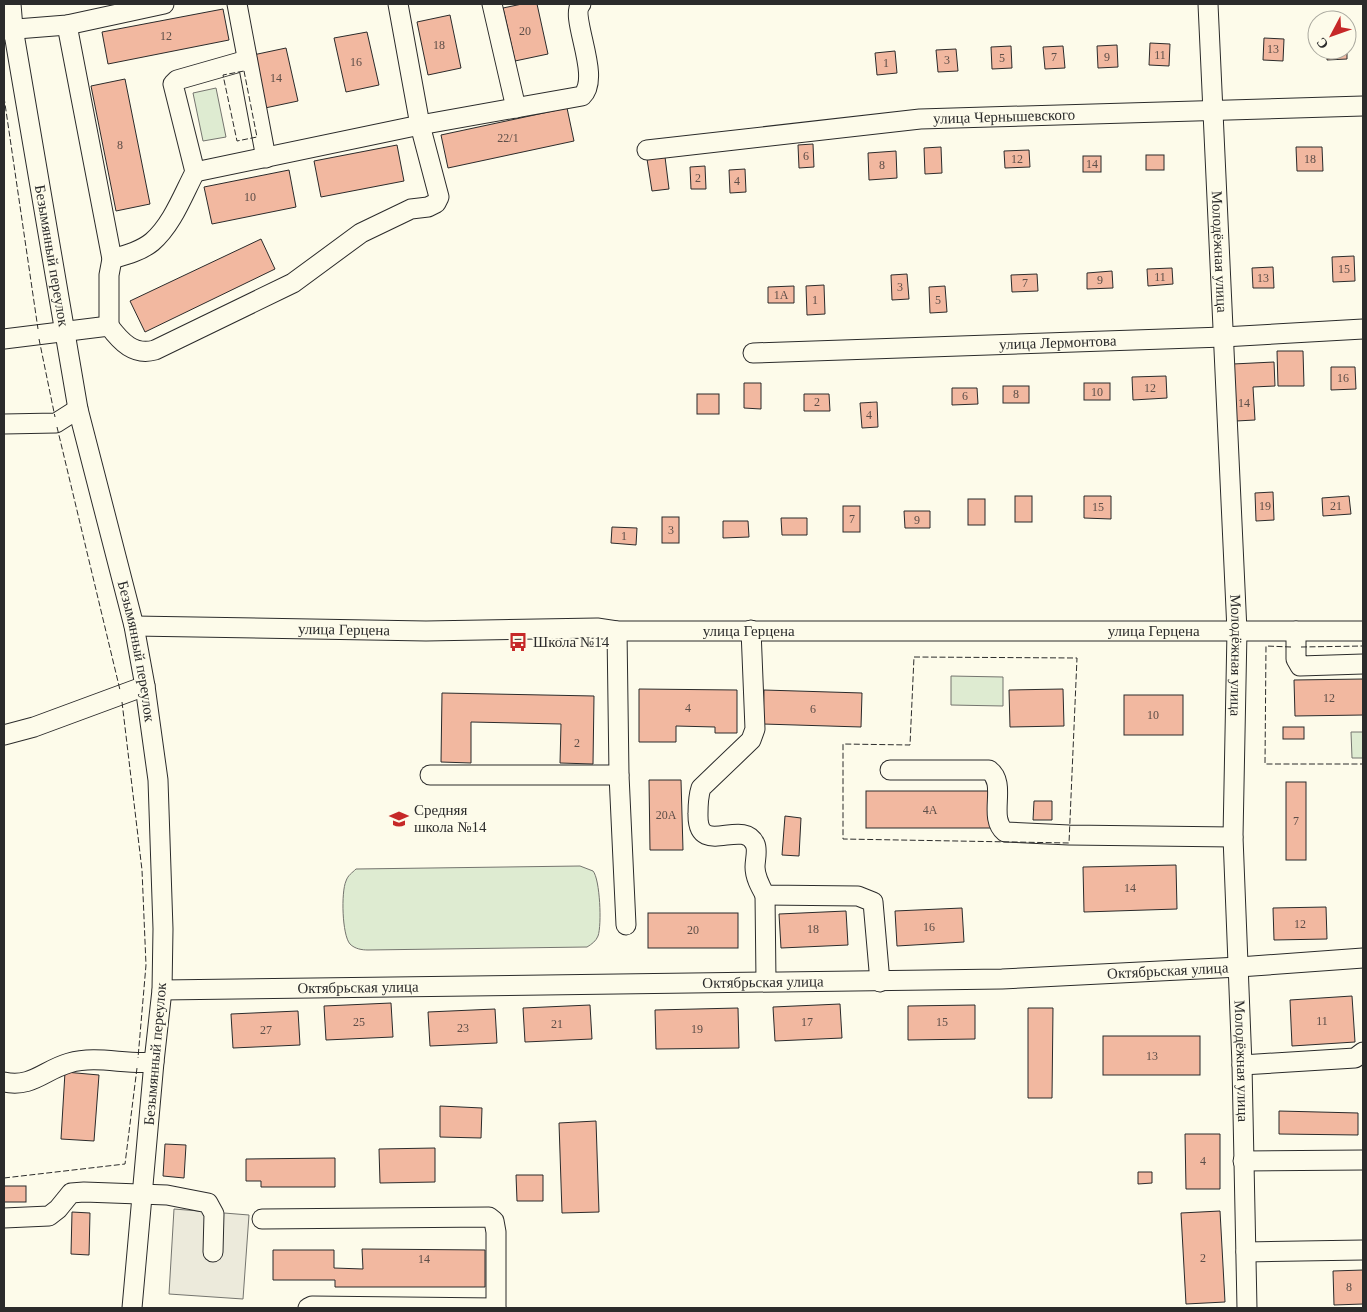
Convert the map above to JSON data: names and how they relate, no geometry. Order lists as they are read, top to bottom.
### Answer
{
  "streets": {
    "street": [
      "улица Чернышевского",
      "Молодёжная улица",
      "Безымянный переулок",
      "улица Лермонтова",
      "улица Герцена",
      "Октябрьская улица"
    ]
  },
  "crossings": [
    ["улица Чернышевского", "Молодёжная улица"],
    ["Молодёжная улица", "улица Лермонтова"],
    ["Молодёжная улица", "улица Герцена"],
    ["Молодёжная улица", "Октябрьская улица"],
    ["Безымянный переулок", "улица Герцена"],
    ["Безымянный переулок", "Октябрьская улица"]
  ],
  "places": {
    "bus stop": ["Школа №14"],
    "school or university": ["Средняя школа №14"]
  },
  "house_numbers": [
    "20",
    "12",
    "18",
    "13",
    "11",
    "7",
    "9",
    "5",
    "3",
    "16",
    "1",
    "14",
    "22/1",
    "8",
    "6",
    "12",
    "18",
    "14",
    "8",
    "2",
    "4",
    "10",
    "15",
    "11",
    "13",
    "9",
    "7",
    "3",
    "1А",
    "1",
    "5",
    "16",
    "12",
    "10",
    "8",
    "6",
    "2",
    "14",
    "4",
    "19",
    "21",
    "15",
    "7",
    "9",
    "3",
    "1",
    "12",
    "4",
    "6",
    "10",
    "2",
    "4А",
    "20А",
    "7",
    "14",
    "12",
    "16",
    "18",
    "20",
    "11",
    "25",
    "17",
    "15",
    "21",
    "23",
    "19",
    "27",
    "13",
    "4",
    "2",
    "14",
    "8"
  ],
  "north": "bottom left"
}
